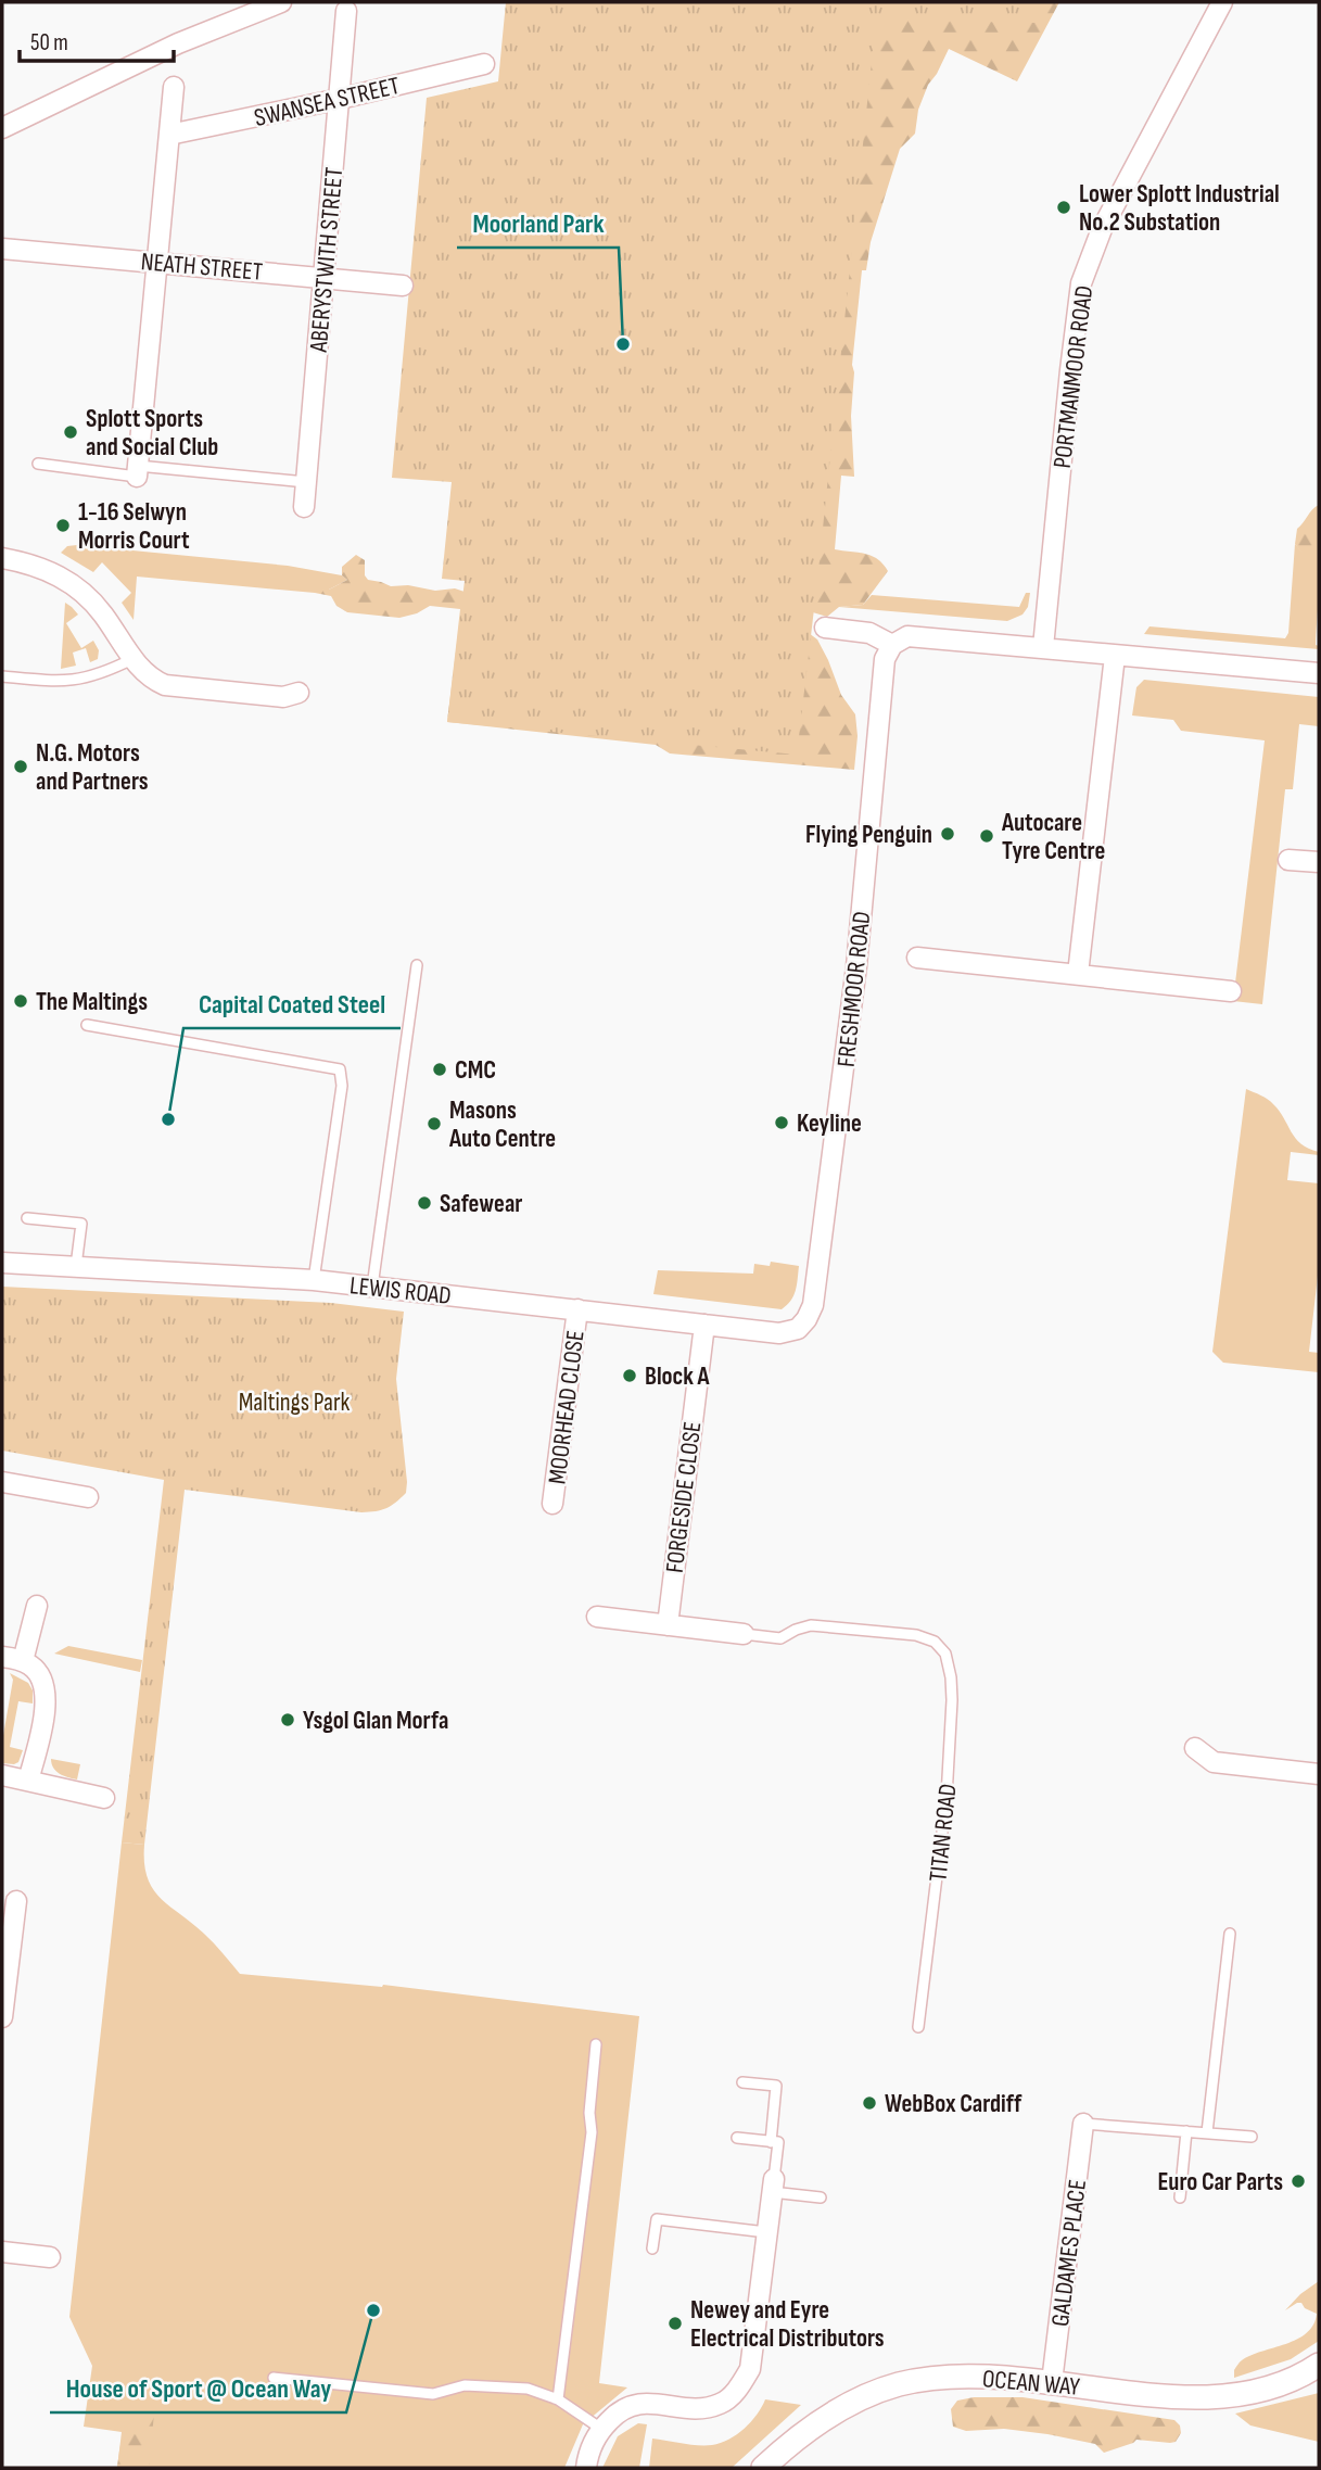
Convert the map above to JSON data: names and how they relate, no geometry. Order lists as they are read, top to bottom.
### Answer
{
  "streets": {
    "street": [
      "SWANSEA STREET",
      "ABERYSTWITH STREET",
      "NEATH STREET",
      "PORTMANMOOR ROAD",
      "FRESHMOOR ROAD",
      "LEWIS ROAD",
      "MOORHEAD CLOSE",
      "FORGESIDE CLOSE",
      "GALDAMES PLACE",
      "OCEAN WAY"
    ],
    "lane": ["TITAN ROAD"]
  },
  "crossings": [
    ["SWANSEA STREET", "ABERYSTWITH STREET"],
    ["ABERYSTWITH STREET", "NEATH STREET"],
    ["FRESHMOOR ROAD", "LEWIS ROAD"],
    ["LEWIS ROAD", "MOORHEAD CLOSE"],
    ["LEWIS ROAD", "FORGESIDE CLOSE"],
    ["GALDAMES PLACE", "OCEAN WAY"]
  ],
  "parks": ["Maltings Park"],
  "places": [
    "Lower Splott Industrial No.2 Substation",
    "Moorland Park",
    "Splott Sports and Social Club",
    "1-16 Selwyn Morris Court",
    "N.G. Motors and Partners",
    "Flying Penguin",
    "Autocare Tyre Centre",
    "The Maltings",
    "CMC",
    "Capital Coated Steel",
    "Keyline",
    "Masons Auto Centre",
    "Safewear",
    "Block A",
    "Ysgol Glan Morfa",
    "WebBox Cardiff",
    "Euro Car Parts",
    "House of Sport @ Ocean Way",
    "Newey and Eyre Electrical Distributors"
  ],
  "scale_bar": "50 m"
}
